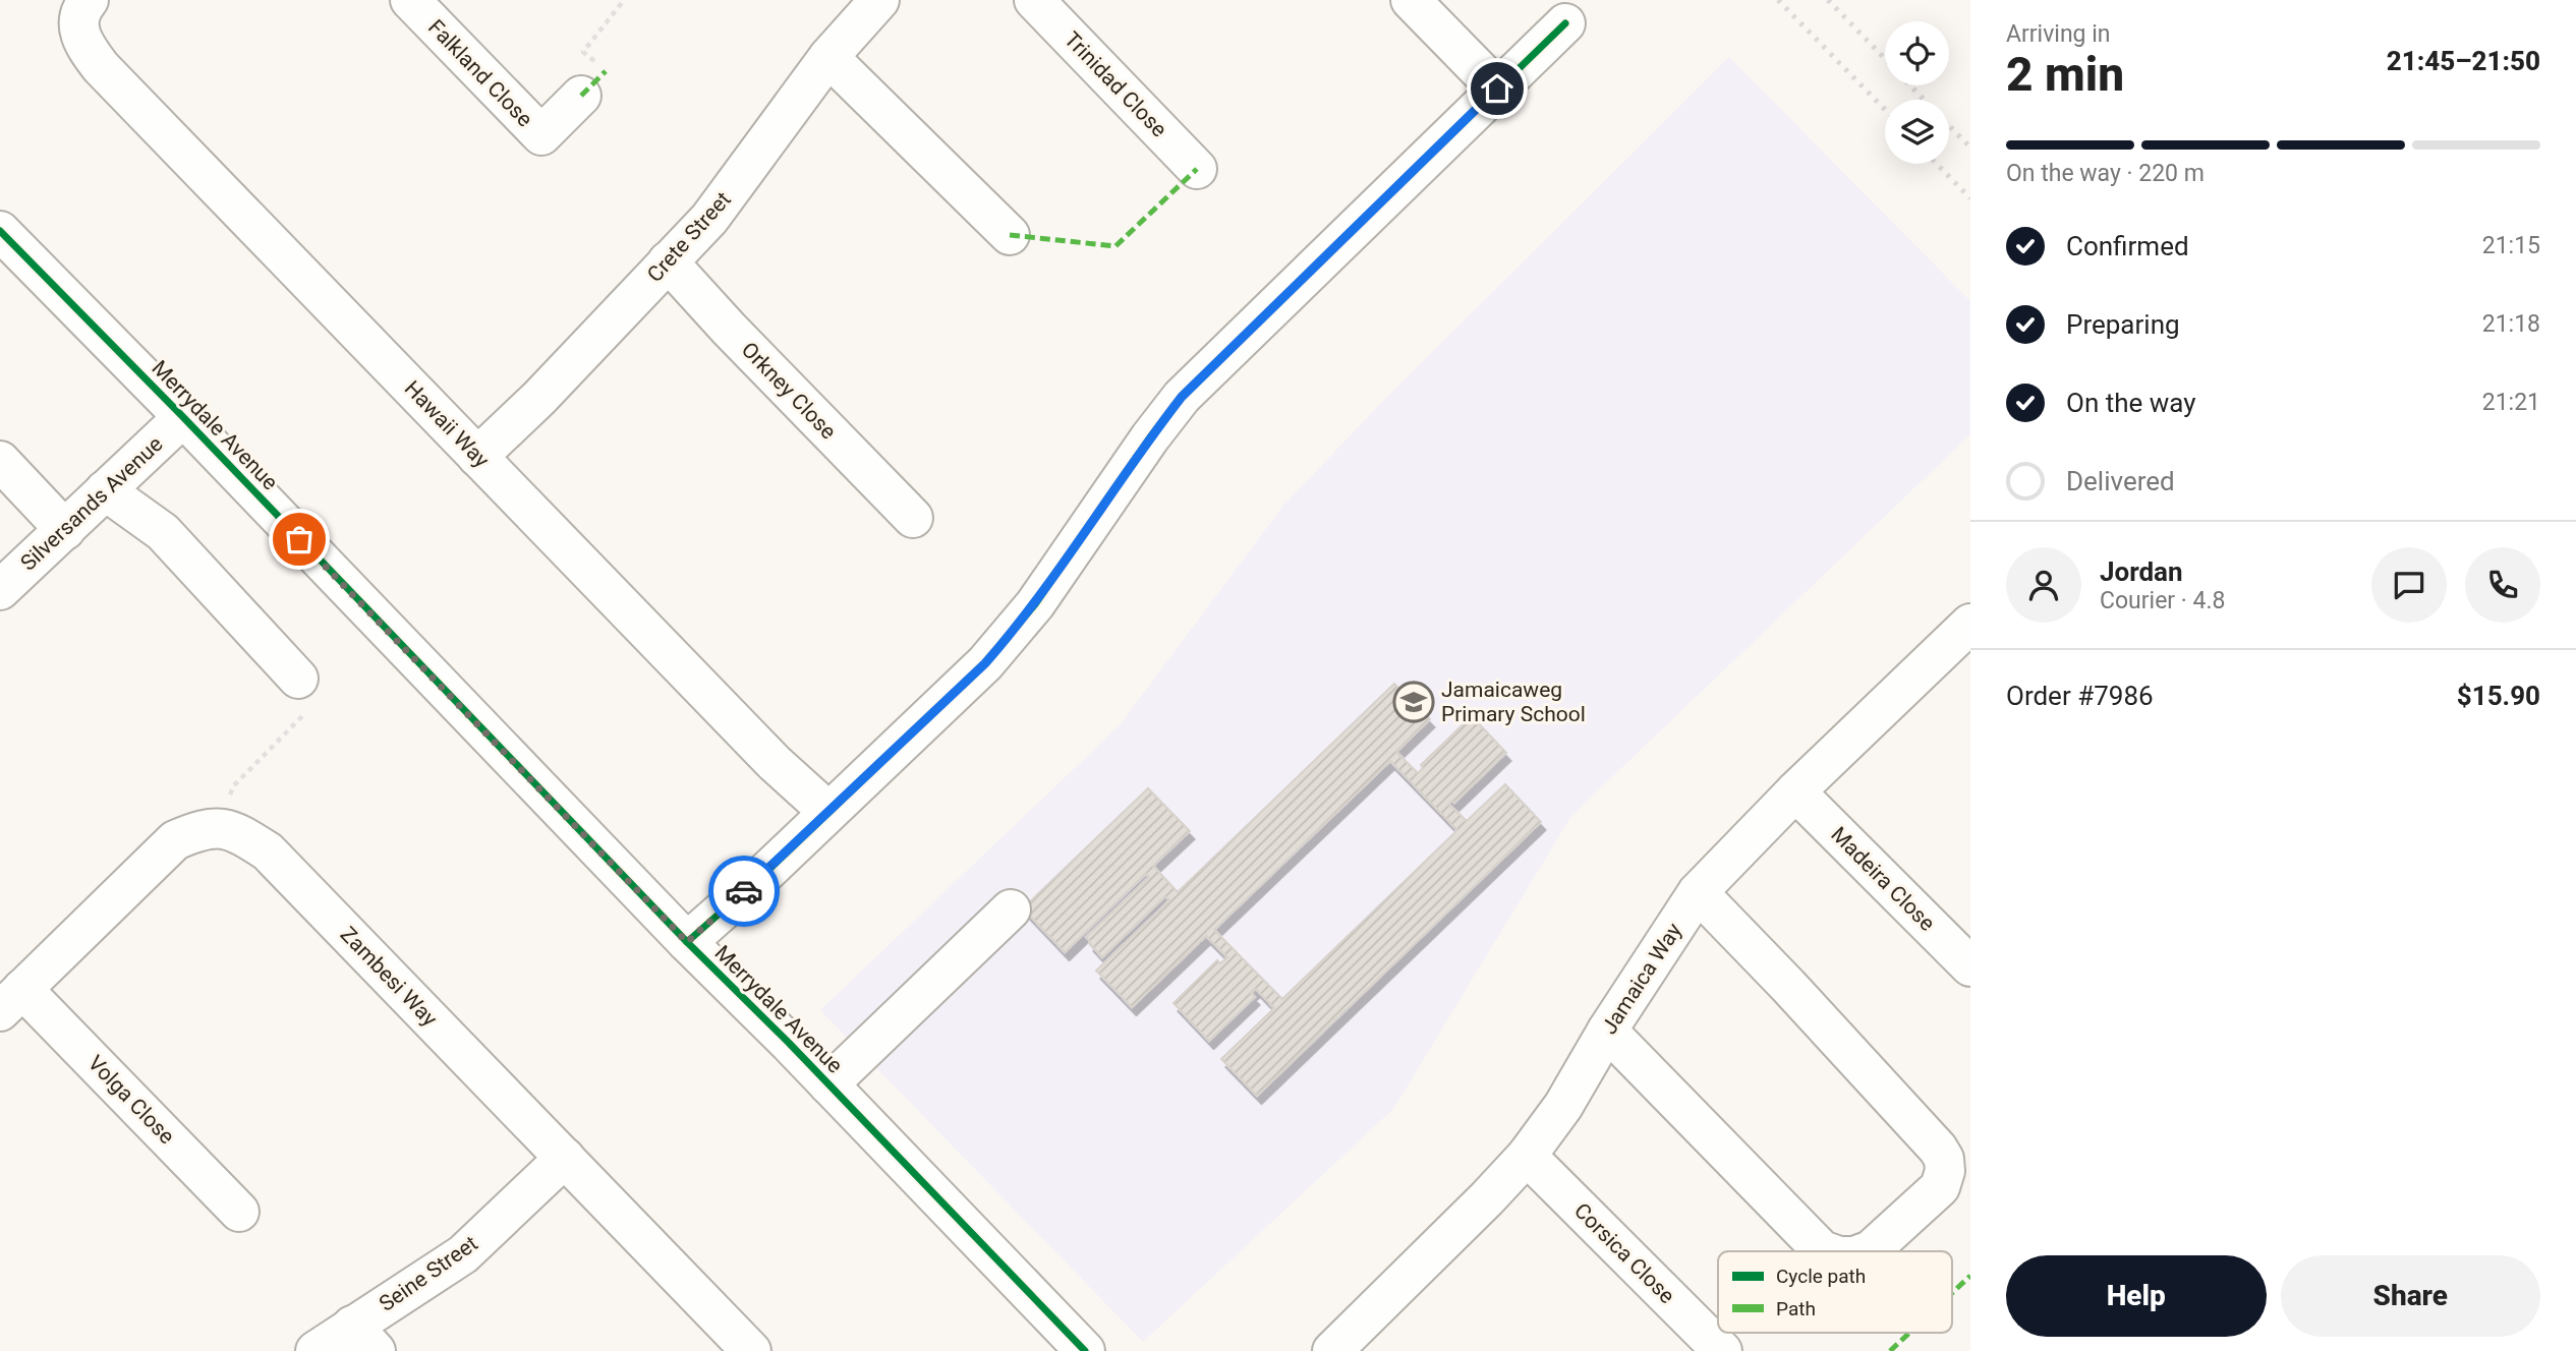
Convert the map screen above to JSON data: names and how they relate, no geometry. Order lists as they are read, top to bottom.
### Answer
{
  "streets": {
    "street": [
      "Falkland Close",
      "Trinidad Close",
      "Crete Street",
      "Orkney Close",
      "Hawaii Way",
      "Merrydale Avenue",
      "Silversands Avenue",
      "Madeira Close",
      "Zambesi Way",
      "Jamaica Way",
      "Volga Close",
      "Corsica Close",
      "Seine Street"
    ]
  },
  "crossings": [
    ["Crete Street", "Orkney Close"],
    ["Crete Street", "Hawaii Way"],
    ["Merrydale Avenue", "Silversands Avenue"],
    ["Madeira Close", "Jamaica Way"],
    ["Zambesi Way", "Seine Street"],
    ["Jamaica Way", "Corsica Close"]
  ],
  "places": {
    "school or university": ["Jamaicaweg Primary School"]
  },
  "legend": ["Cycle path", "Path"],
  "page": {
    "heading": ["2 min", "Arriving in", "21:45–21:50"],
    "panel": [
      "Jordan",
      "Courier · 4.8",
      "Order #7986",
      "$15.90"
    ],
    "bar": "On the way · 220 m",
    "list": [
      ["Confirmed", "21:15"],
      ["Preparing", "21:18"],
      ["On the way", "21:21"],
      "Delivered"
    ],
    "buttons": ["Help", "Share"]
  }
}
